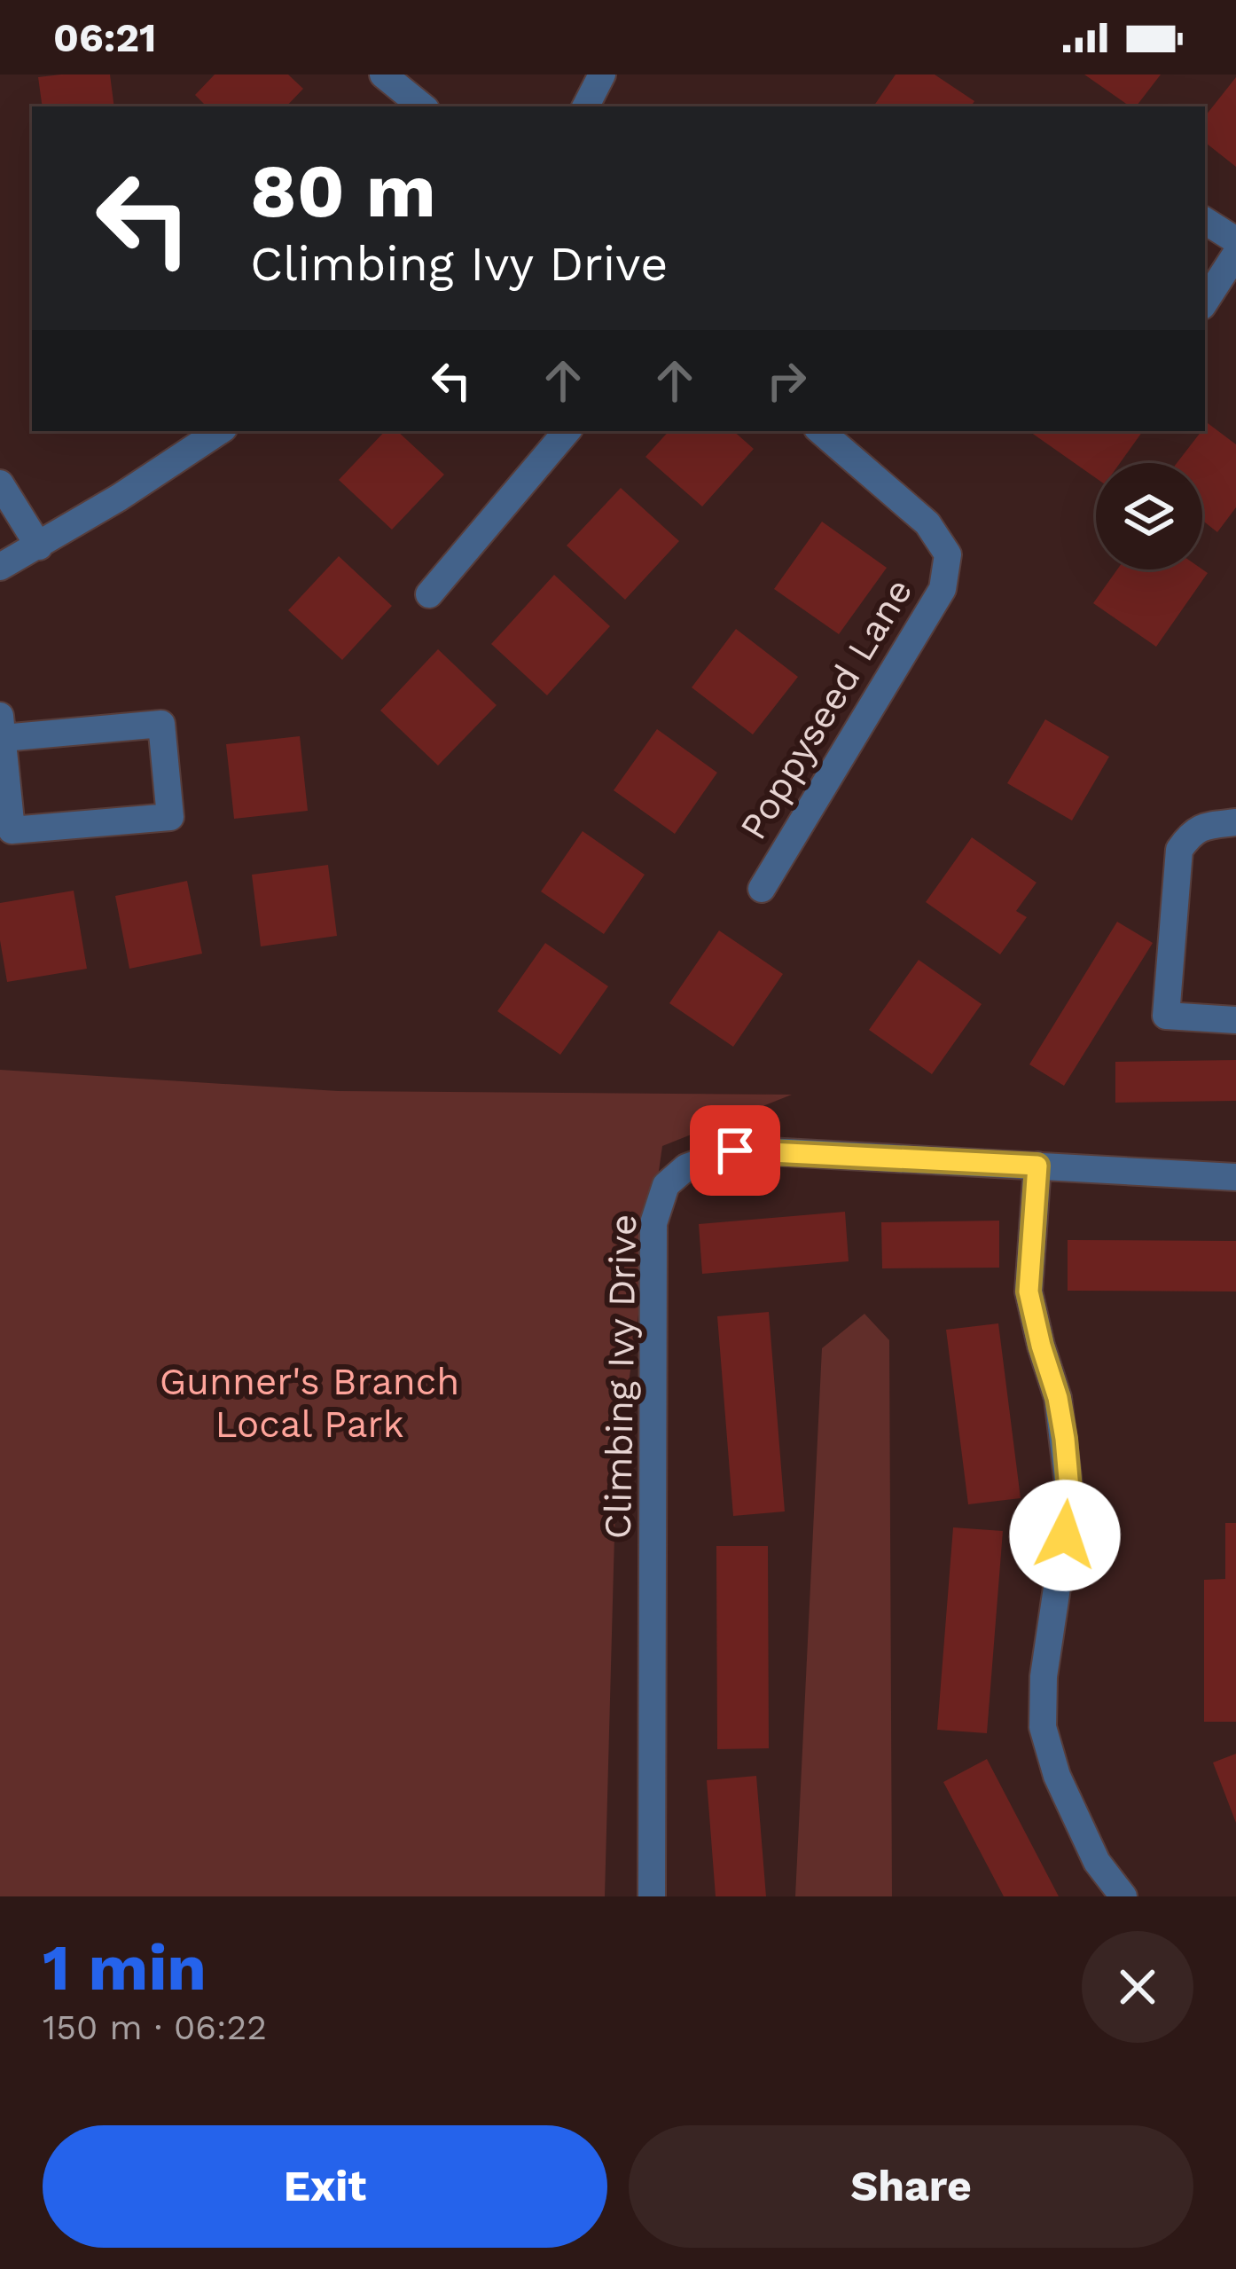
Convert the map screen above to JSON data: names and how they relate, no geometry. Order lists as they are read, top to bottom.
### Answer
{
  "streets": {
    "street": ["Poppyseed Lane", "Climbing Ivy Drive"]
  },
  "parks": ["Gunner's Branch Local Park"],
  "page": {
    "status": "06:21",
    "turn": ["80 m", "Climbing Ivy Drive"],
    "heading": ["1 min", "150 m · 06:22"],
    "buttons": ["Exit", "Share"]
  }
}
